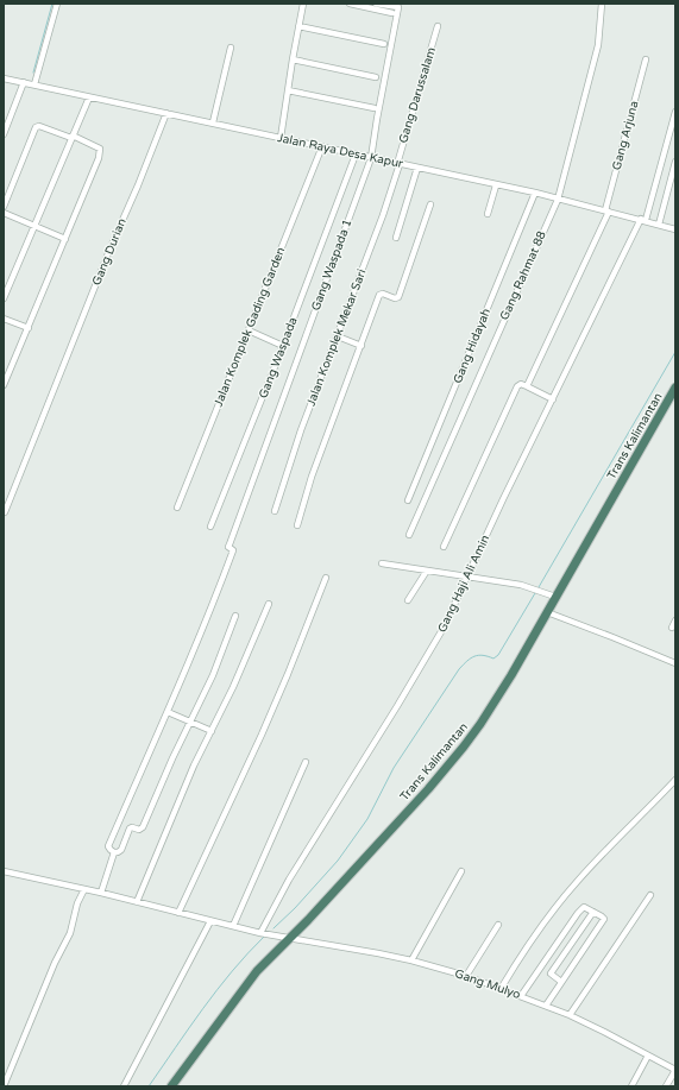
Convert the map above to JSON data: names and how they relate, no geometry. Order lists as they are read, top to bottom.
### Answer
{
  "streets": {
    "highway": ["Trans Kalimantan"],
    "street": [
      "Gang Darussalam",
      "Gang Arjuna",
      "Jalan Raya Desa Kapur",
      "Gang Durian",
      "Gang Waspada 1",
      "Gang Rahmat 88",
      "Jalan Komplek Gading Garden",
      "Jalan Komplek Mekar Sari",
      "Gang Hidayah",
      "Gang Waspada",
      "Gang Haji Ali Amin",
      "Gang Mulyo"
    ]
  },
  "crossings": [
    ["Gang Darussalam", "Jalan Raya Desa Kapur"],
    ["Gang Darussalam", "Jalan Komplek Mekar Sari"],
    ["Gang Arjuna", "Jalan Raya Desa Kapur"],
    ["Jalan Raya Desa Kapur", "Gang Durian"],
    ["Jalan Raya Desa Kapur", "Gang Waspada 1"],
    ["Jalan Raya Desa Kapur", "Gang Rahmat 88"],
    ["Jalan Raya Desa Kapur", "Jalan Komplek Gading Garden"],
    ["Jalan Raya Desa Kapur", "Jalan Komplek Mekar Sari"],
    ["Jalan Raya Desa Kapur", "Gang Hidayah"],
    ["Jalan Raya Desa Kapur", "Gang Waspada"],
    ["Jalan Raya Desa Kapur", "Gang Haji Ali Amin"],
    ["Trans Kalimantan", "Gang Mulyo"],
    ["Gang Haji Ali Amin", "Gang Mulyo"]
  ]
}
